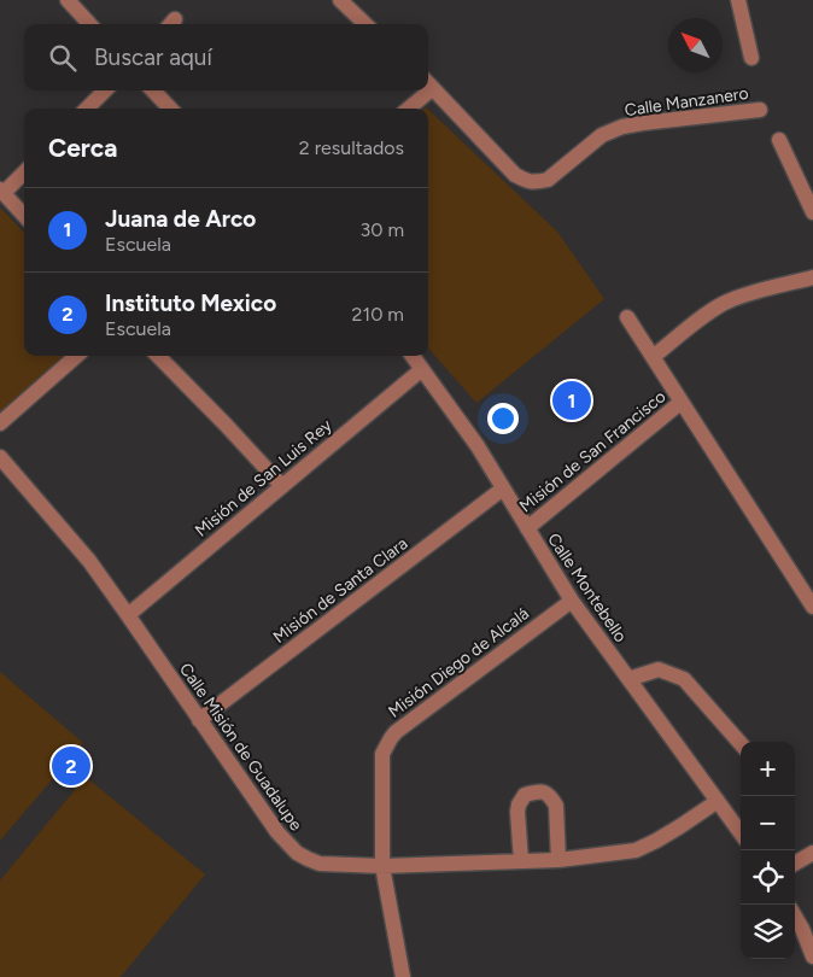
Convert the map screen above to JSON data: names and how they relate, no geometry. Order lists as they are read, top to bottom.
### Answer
{
  "streets": {
    "street": [
      "Calle Manzanero",
      "Misión de San Francisco",
      "Misión de San Luis Rey",
      "Calle Montebello",
      "Misión de Santa Clara",
      "Misión Diego de Alcalá",
      "Calle Misión de Guadalupe"
    ]
  },
  "crossings": [
    ["Misión de San Francisco", "Calle Montebello"],
    ["Misión de San Luis Rey", "Calle Montebello"],
    ["Misión de San Luis Rey", "Calle Misión de Guadalupe"],
    ["Calle Montebello", "Misión de Santa Clara"],
    ["Calle Montebello", "Misión Diego de Alcalá"],
    ["Calle Montebello", "Calle Misión de Guadalupe"],
    ["Misión de Santa Clara", "Calle Misión de Guadalupe"],
    ["Misión Diego de Alcalá", "Calle Misión de Guadalupe"]
  ],
  "north": "top left",
  "page": {
    "search": "Buscar aquí",
    "heading": ["Cerca", "2 resultados"],
    "list": [
      {
        "mark": "1",
        "name": "Juana de Arco",
        "note": "Escuela",
        "value": "30 m"
      },
      {
        "mark": "2",
        "name": "Instituto Mexico",
        "note": "Escuela",
        "value": "210 m"
      }
    ],
    "pins": ["1", "2"],
    "map_buttons": ["+", "−"]
  }
}
